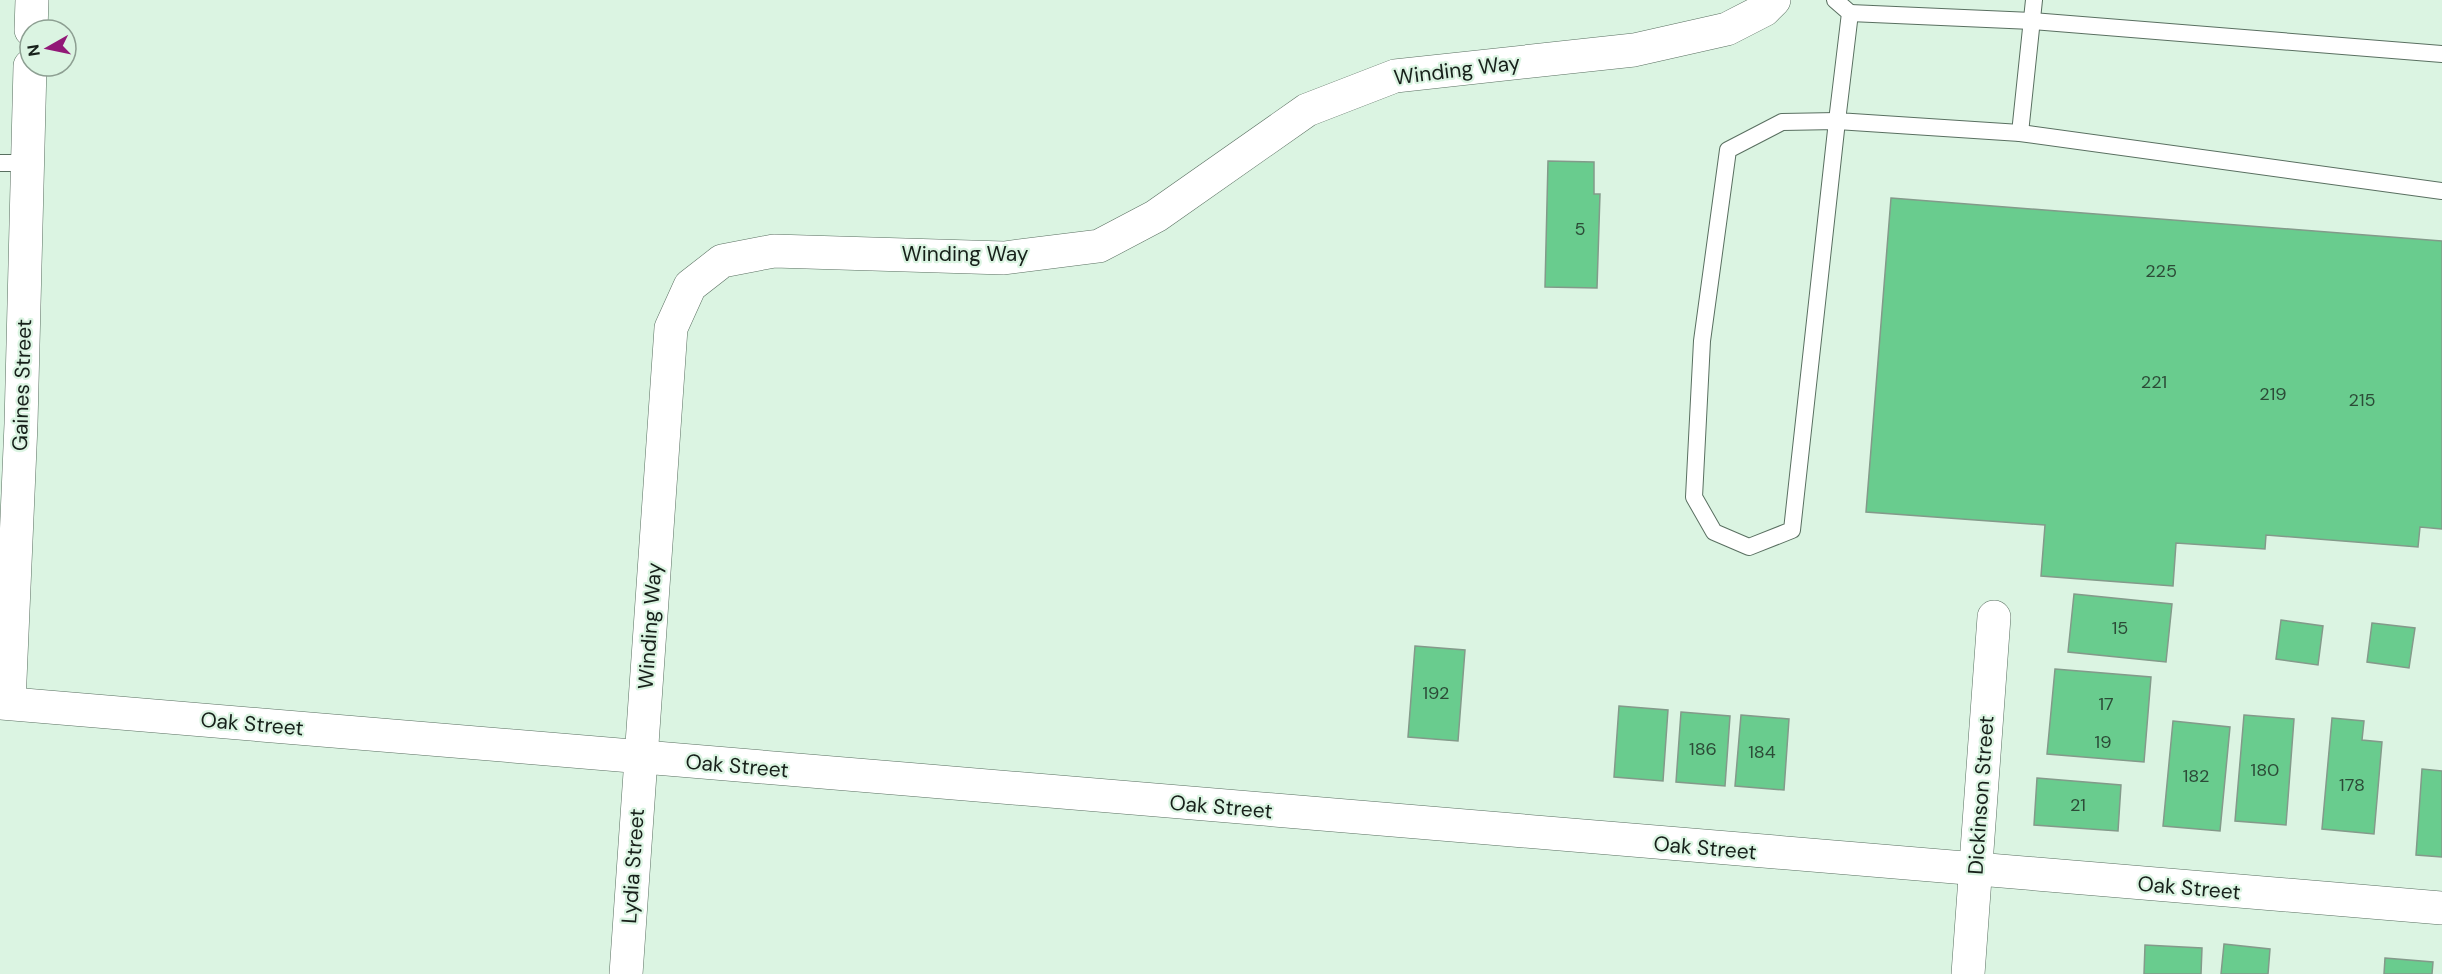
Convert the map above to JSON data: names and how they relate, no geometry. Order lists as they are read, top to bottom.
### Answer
{
  "streets": {
    "street": [
      "Winding Way",
      "Gaines Street",
      "Oak Street",
      "Dickinson Street",
      "Lydia Street"
    ]
  },
  "crossings": [
    ["Winding Way", "Oak Street"],
    ["Winding Way", "Lydia Street"],
    ["Gaines Street", "Oak Street"],
    ["Oak Street", "Dickinson Street"],
    ["Oak Street", "Lydia Street"]
  ],
  "house_numbers": [
    "5",
    "225",
    "221",
    "219",
    "215",
    "15",
    "192",
    "17",
    "19",
    "186",
    "184",
    "180",
    "182",
    "178",
    "21"
  ],
  "north": "left"
}
